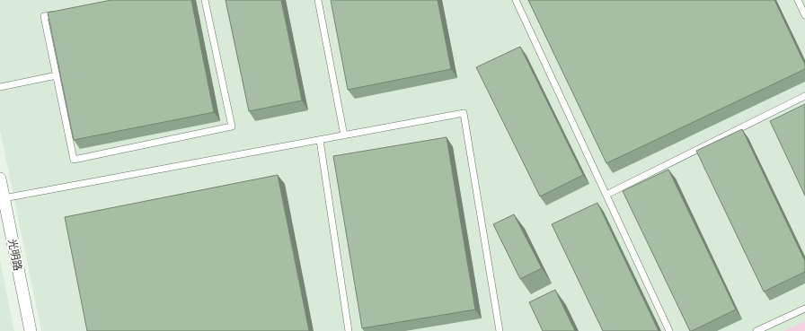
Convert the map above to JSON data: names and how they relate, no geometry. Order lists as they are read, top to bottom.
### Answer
{
  "streets": {
    "street": ["光明路"]
  }
}
